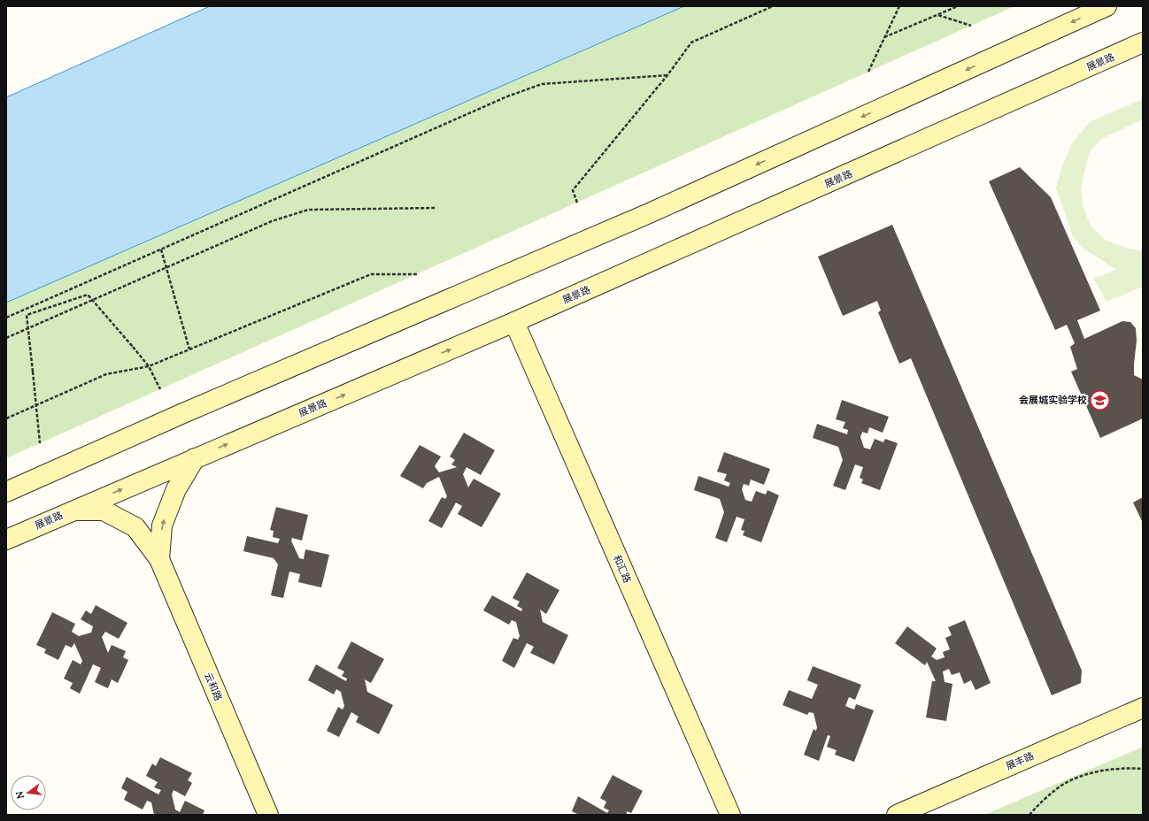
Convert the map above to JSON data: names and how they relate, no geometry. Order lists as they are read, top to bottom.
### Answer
{
  "streets": {
    "main road": [
      "展景路",
      "和汇路",
      "云和路",
      "展丰路"
    ]
  },
  "crossings": [
    ["展景路", "和汇路"]
  ],
  "places": {
    "school or university": ["会展城实验学校"]
  },
  "north": "left"
}
